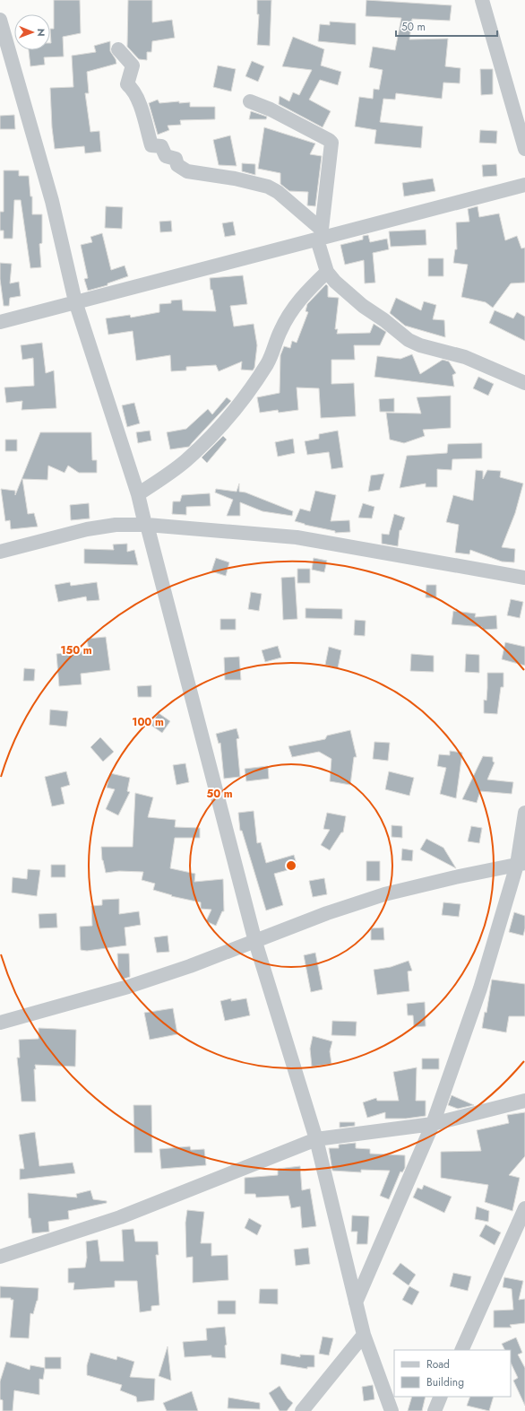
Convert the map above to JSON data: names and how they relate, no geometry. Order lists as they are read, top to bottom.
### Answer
{
  "legend": ["Road", "Building"],
  "scale_bar": "50 m",
  "north": "right",
  "rings": ["150 m", "100 m", "50 m"]
}
